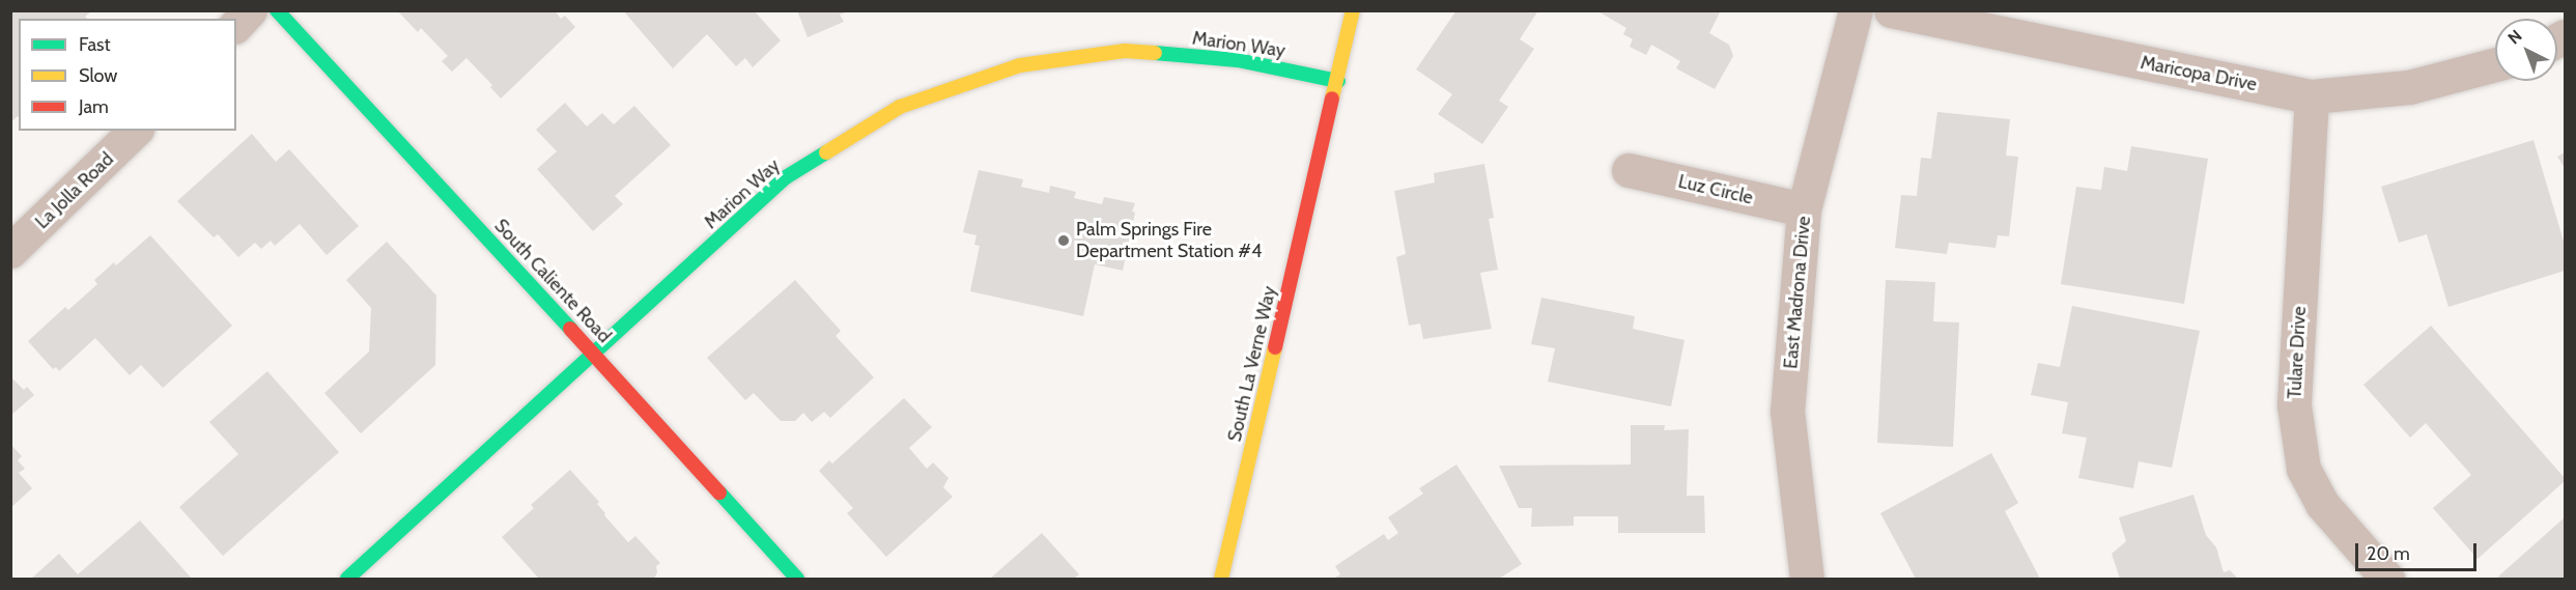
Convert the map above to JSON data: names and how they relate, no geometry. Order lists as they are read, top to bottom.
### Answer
{
  "streets": {
    "street": [
      "Marion Way",
      "Maricopa Drive",
      "Luz Circle",
      "La Jolla Road",
      "South Caliente Road",
      "East Madrona Drive",
      "Tulare Drive",
      "South La Verne Way"
    ]
  },
  "crossings": [
    ["Marion Way", "South Caliente Road"],
    ["Marion Way", "South La Verne Way"],
    ["Maricopa Drive", "Tulare Drive"],
    ["Luz Circle", "East Madrona Drive"]
  ],
  "places": ["Palm Springs Fire Department Station #4"],
  "legend": ["Fast", "Slow", "Jam"],
  "scale_bar": "20 m",
  "north": "top left"
}
